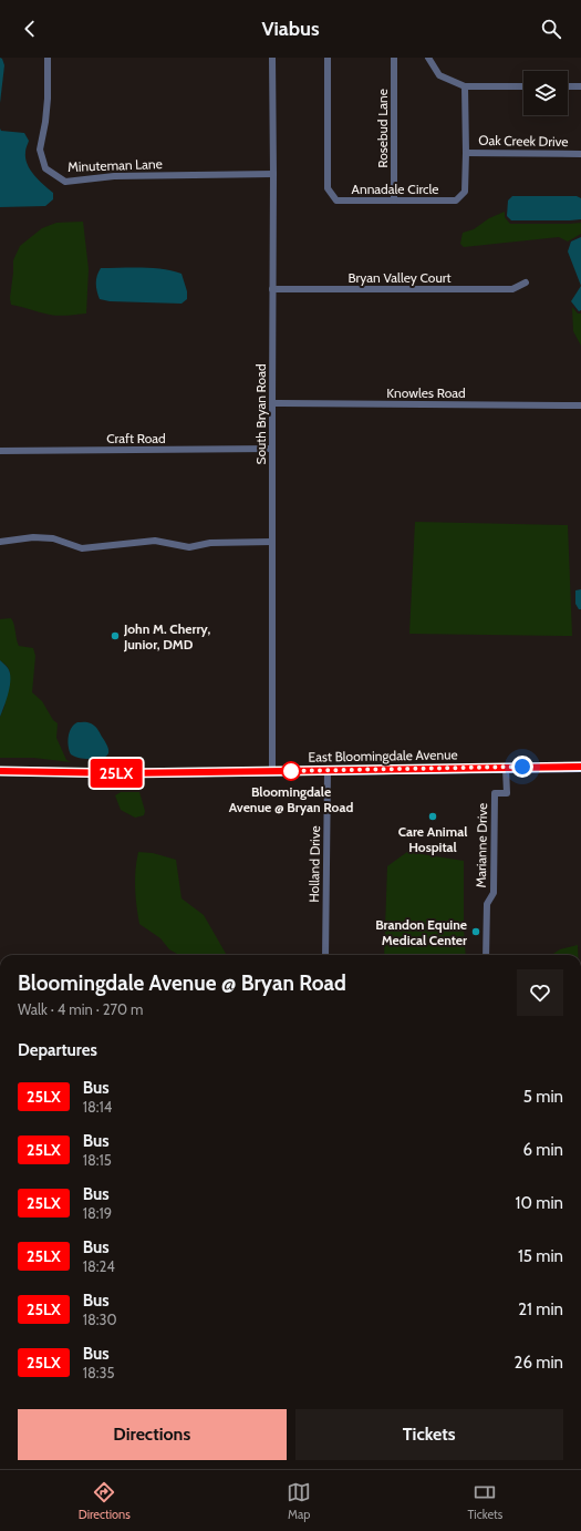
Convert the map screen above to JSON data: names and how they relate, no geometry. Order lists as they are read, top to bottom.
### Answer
{
  "streets": {
    "main road": ["East Bloomingdale Avenue"],
    "street": [
      "Rosebud Lane",
      "Oak Creek Drive",
      "Minuteman Lane",
      "Annadale Circle",
      "Bryan Valley Court",
      "Knowles Road",
      "South Bryan Road",
      "Craft Road",
      "Marianne Drive",
      "Holland Drive"
    ]
  },
  "crossings": [
    ["Rosebud Lane", "Annadale Circle"],
    ["Oak Creek Drive", "Annadale Circle"],
    ["Minuteman Lane", "South Bryan Road"],
    ["Bryan Valley Court", "South Bryan Road"],
    ["Knowles Road", "South Bryan Road"],
    ["South Bryan Road", "Craft Road"],
    ["South Bryan Road", "East Bloomingdale Avenue"],
    ["East Bloomingdale Avenue", "Marianne Drive"],
    ["East Bloomingdale Avenue", "Holland Drive"]
  ],
  "places": [
    "John M. Cherry, Junior, DMD",
    "Bloomingdale Avenue @ Bryan Road",
    "Care Animal Hospital",
    "Brandon Equine Medical Center"
  ],
  "lines": ["bus line 25LX"],
  "page": {
    "header": "Viabus",
    "on_map": "25LX",
    "heading": [
      ["Bloomingdale Avenue @ Bryan Road", "Walk · 4 min · 270 m"],
      "Departures"
    ],
    "list": [
      {
        "mark": "25LX",
        "name": "Bus",
        "note": "18:14",
        "value": "5 min"
      },
      {
        "mark": "25LX",
        "name": "Bus",
        "note": "18:15",
        "value": "6 min"
      },
      {
        "mark": "25LX",
        "name": "Bus",
        "note": "18:19",
        "value": "10 min"
      },
      {
        "mark": "25LX",
        "name": "Bus",
        "note": "18:24",
        "value": "15 min"
      },
      {
        "mark": "25LX",
        "name": "Bus",
        "note": "18:30",
        "value": "21 min"
      },
      {
        "mark": "25LX",
        "name": "Bus",
        "note": "18:35",
        "value": "26 min"
      }
    ],
    "buttons": ["Directions", "Tickets"],
    "tabs": ["Directions", "Map", "Tickets"]
  }
}
